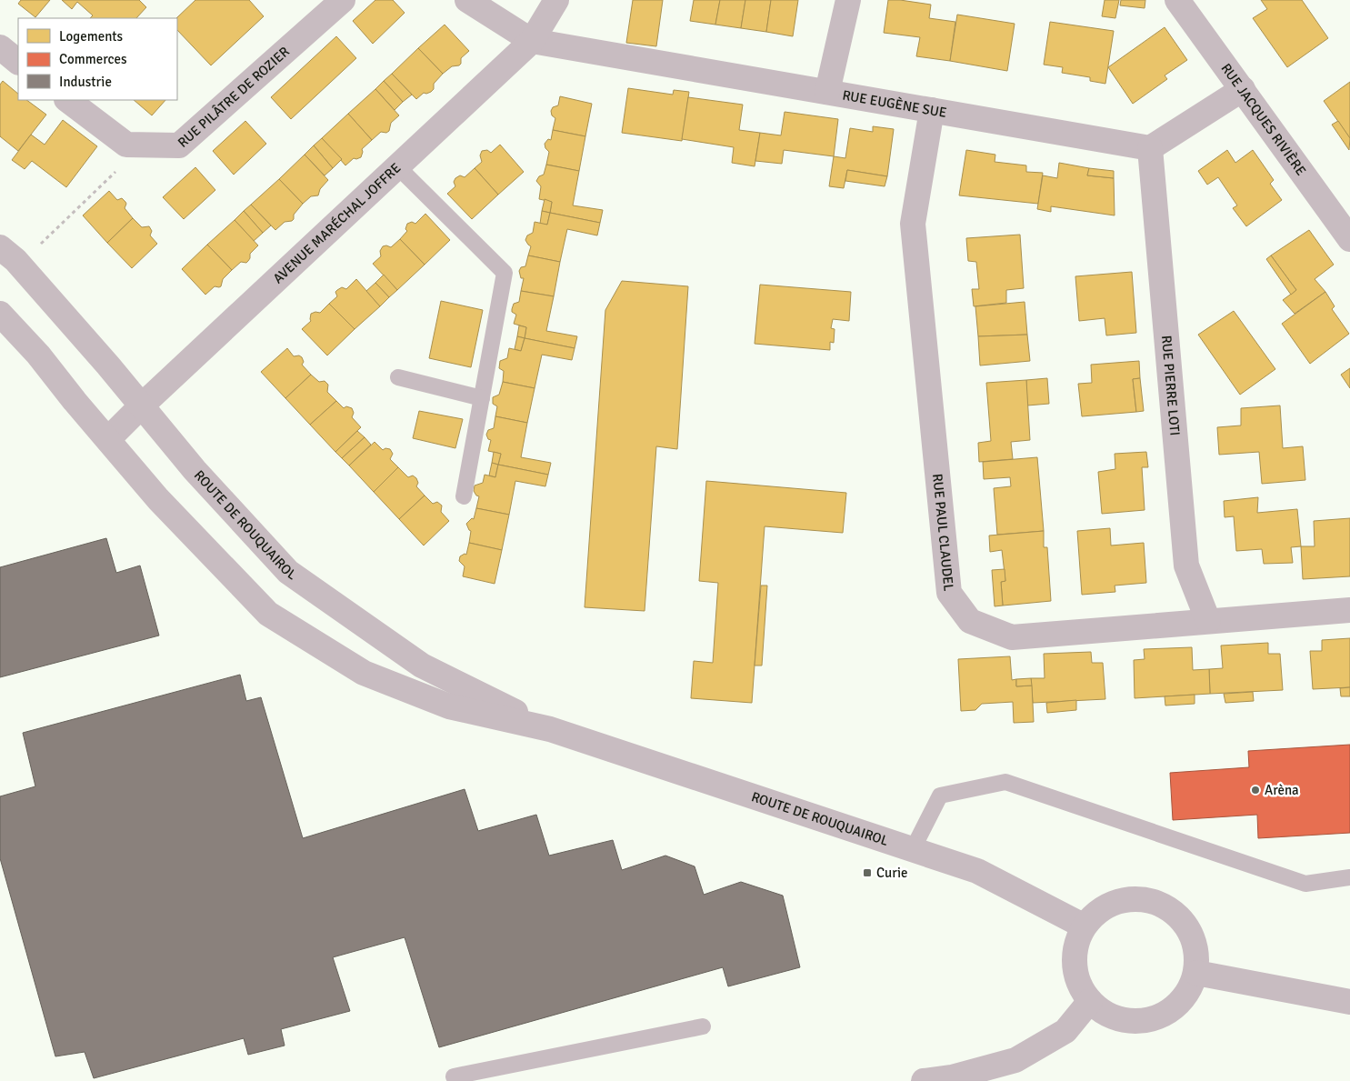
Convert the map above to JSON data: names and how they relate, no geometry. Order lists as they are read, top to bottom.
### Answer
{
  "streets": {
    "street": [
      "RUE PILÂTRE DE ROZIER",
      "RUE EUGÈNE SUE",
      "RUE JACQUES RIVIÈRE",
      "AVENUE MARÉCHAL JOFFRE",
      "RUE PIERRE LOTI",
      "ROUTE DE ROUQUAIROL",
      "RUE PAUL CLAUDEL"
    ]
  },
  "crossings": [
    ["RUE EUGÈNE SUE", "AVENUE MARÉCHAL JOFFRE"],
    ["RUE EUGÈNE SUE", "RUE PIERRE LOTI"],
    ["RUE EUGÈNE SUE", "RUE PAUL CLAUDEL"],
    ["AVENUE MARÉCHAL JOFFRE", "ROUTE DE ROUQUAIROL"],
    ["RUE PIERRE LOTI", "RUE PAUL CLAUDEL"]
  ],
  "places": {
    "other": ["Arèna"],
    "transit": ["Curie"]
  },
  "legend": ["Logements", "Commerces", "Industrie"]
}
